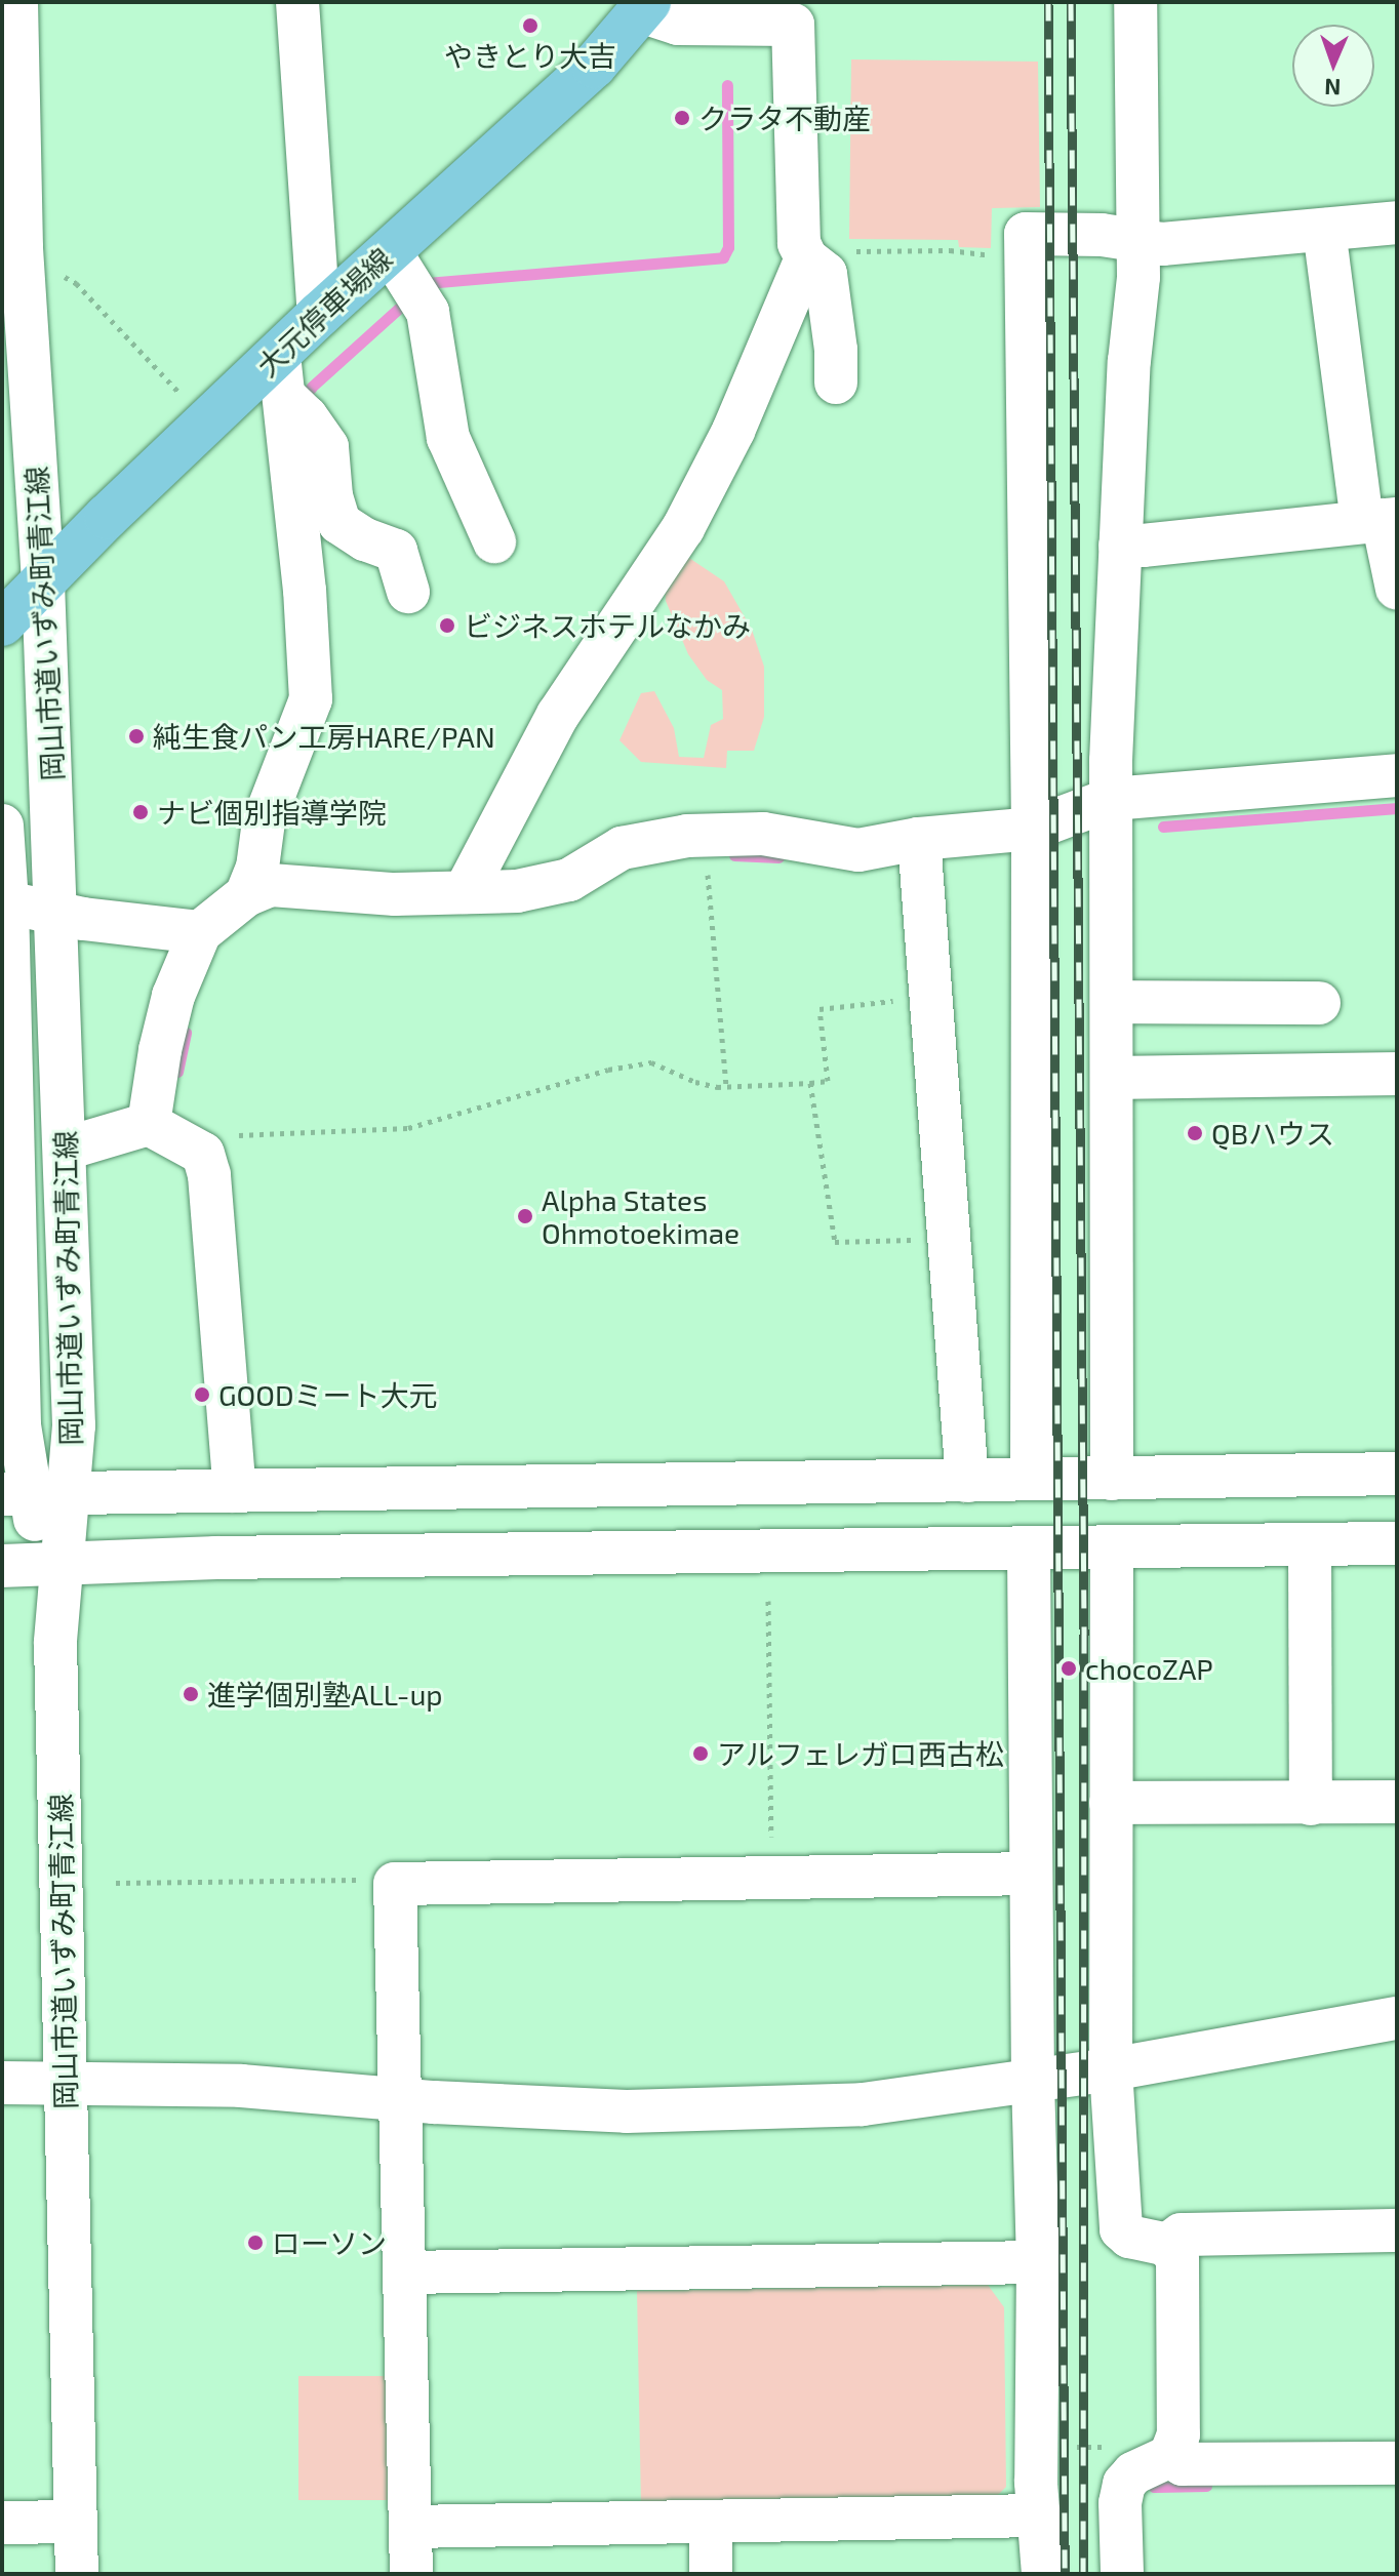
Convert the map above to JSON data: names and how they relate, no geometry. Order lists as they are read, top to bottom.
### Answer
{
  "streets": {
    "main road": ["大元停車場線"],
    "street": ["岡山市道いずみ町青江線"]
  },
  "crossings": [
    ["大元停車場線", "岡山市道いずみ町青江線"]
  ],
  "places": [
    "やきとり大吉",
    "クラタ不動産",
    "ビジネスホテルなかみ",
    "純生食パン工房HARE/PAN",
    "ナビ個別指導学院",
    "QBハウス",
    "Alpha States Ohmotoekimae",
    "GOODミート大元",
    "chocoZAP",
    "進学個別塾ALL-up",
    "アルフェレガロ西古松",
    "ローソン"
  ],
  "north": "bottom"
}
